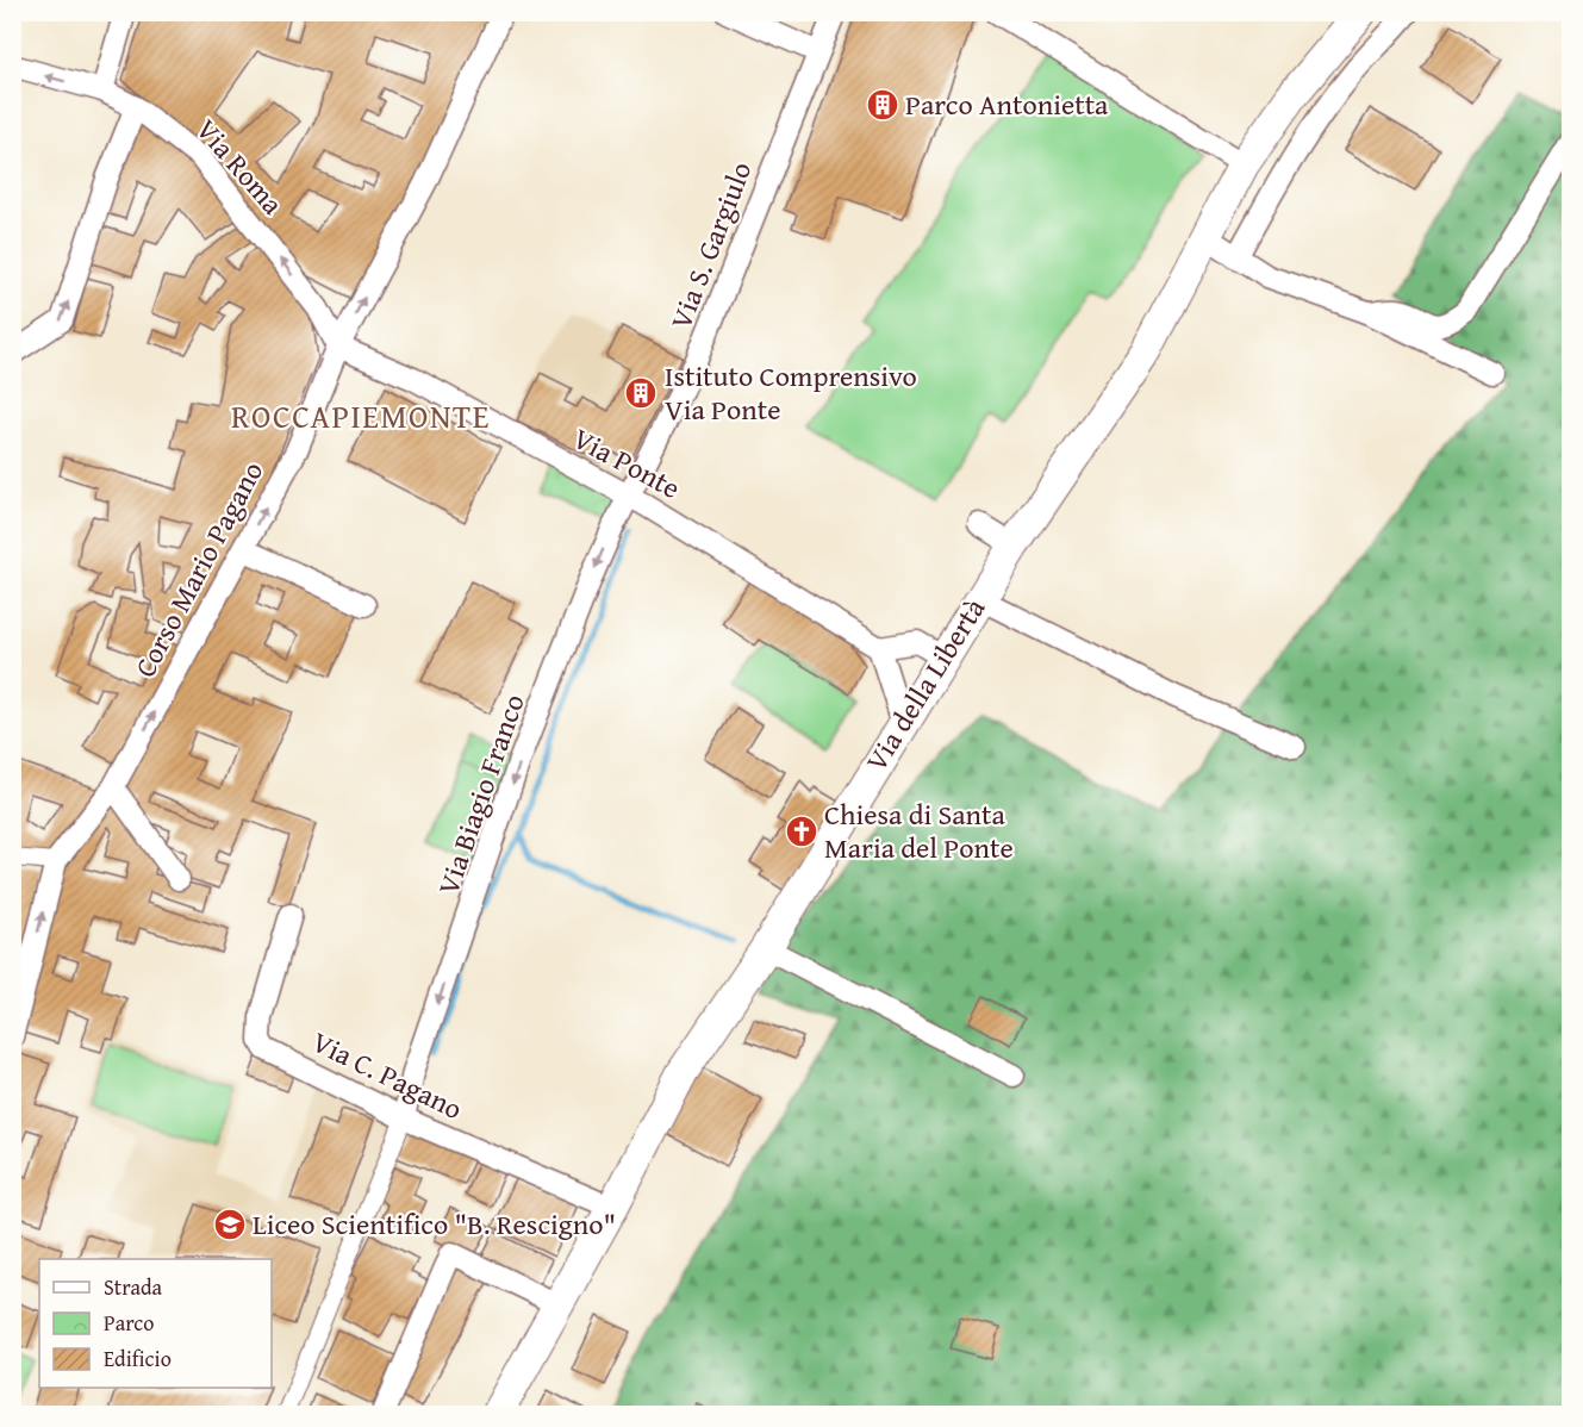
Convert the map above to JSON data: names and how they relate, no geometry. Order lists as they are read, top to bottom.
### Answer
{
  "streets": {
    "main road": ["Via della Libertà"],
    "street": [
      "Via Roma",
      "Via S. Gargiulo",
      "Via Ponte",
      "Corso Mario Pagano",
      "Via Biagio Franco",
      "Via C. Pagano"
    ]
  },
  "crossings": [
    ["Via Roma", "Via Ponte"],
    ["Via Roma", "Corso Mario Pagano"],
    ["Via S. Gargiulo", "Via Ponte"],
    ["Via S. Gargiulo", "Via Biagio Franco"],
    ["Via Ponte", "Corso Mario Pagano"],
    ["Via Ponte", "Via Biagio Franco"],
    ["Via della Libertà", "Via C. Pagano"],
    ["Via Biagio Franco", "Via C. Pagano"]
  ],
  "one_way": ["Via Roma", "Corso Mario Pagano", "Via Biagio Franco"],
  "districts": ["ROCCAPIEMONTE"],
  "places": {
    "building": ["Parco Antonietta", "Istituto Comprensivo Via Ponte"],
    "church": ["Chiesa di Santa Maria del Ponte"],
    "school or university": ["Liceo Scientifico \"B. Rescigno\""]
  },
  "legend": ["Strada", "Parco", "Edificio"]
}
